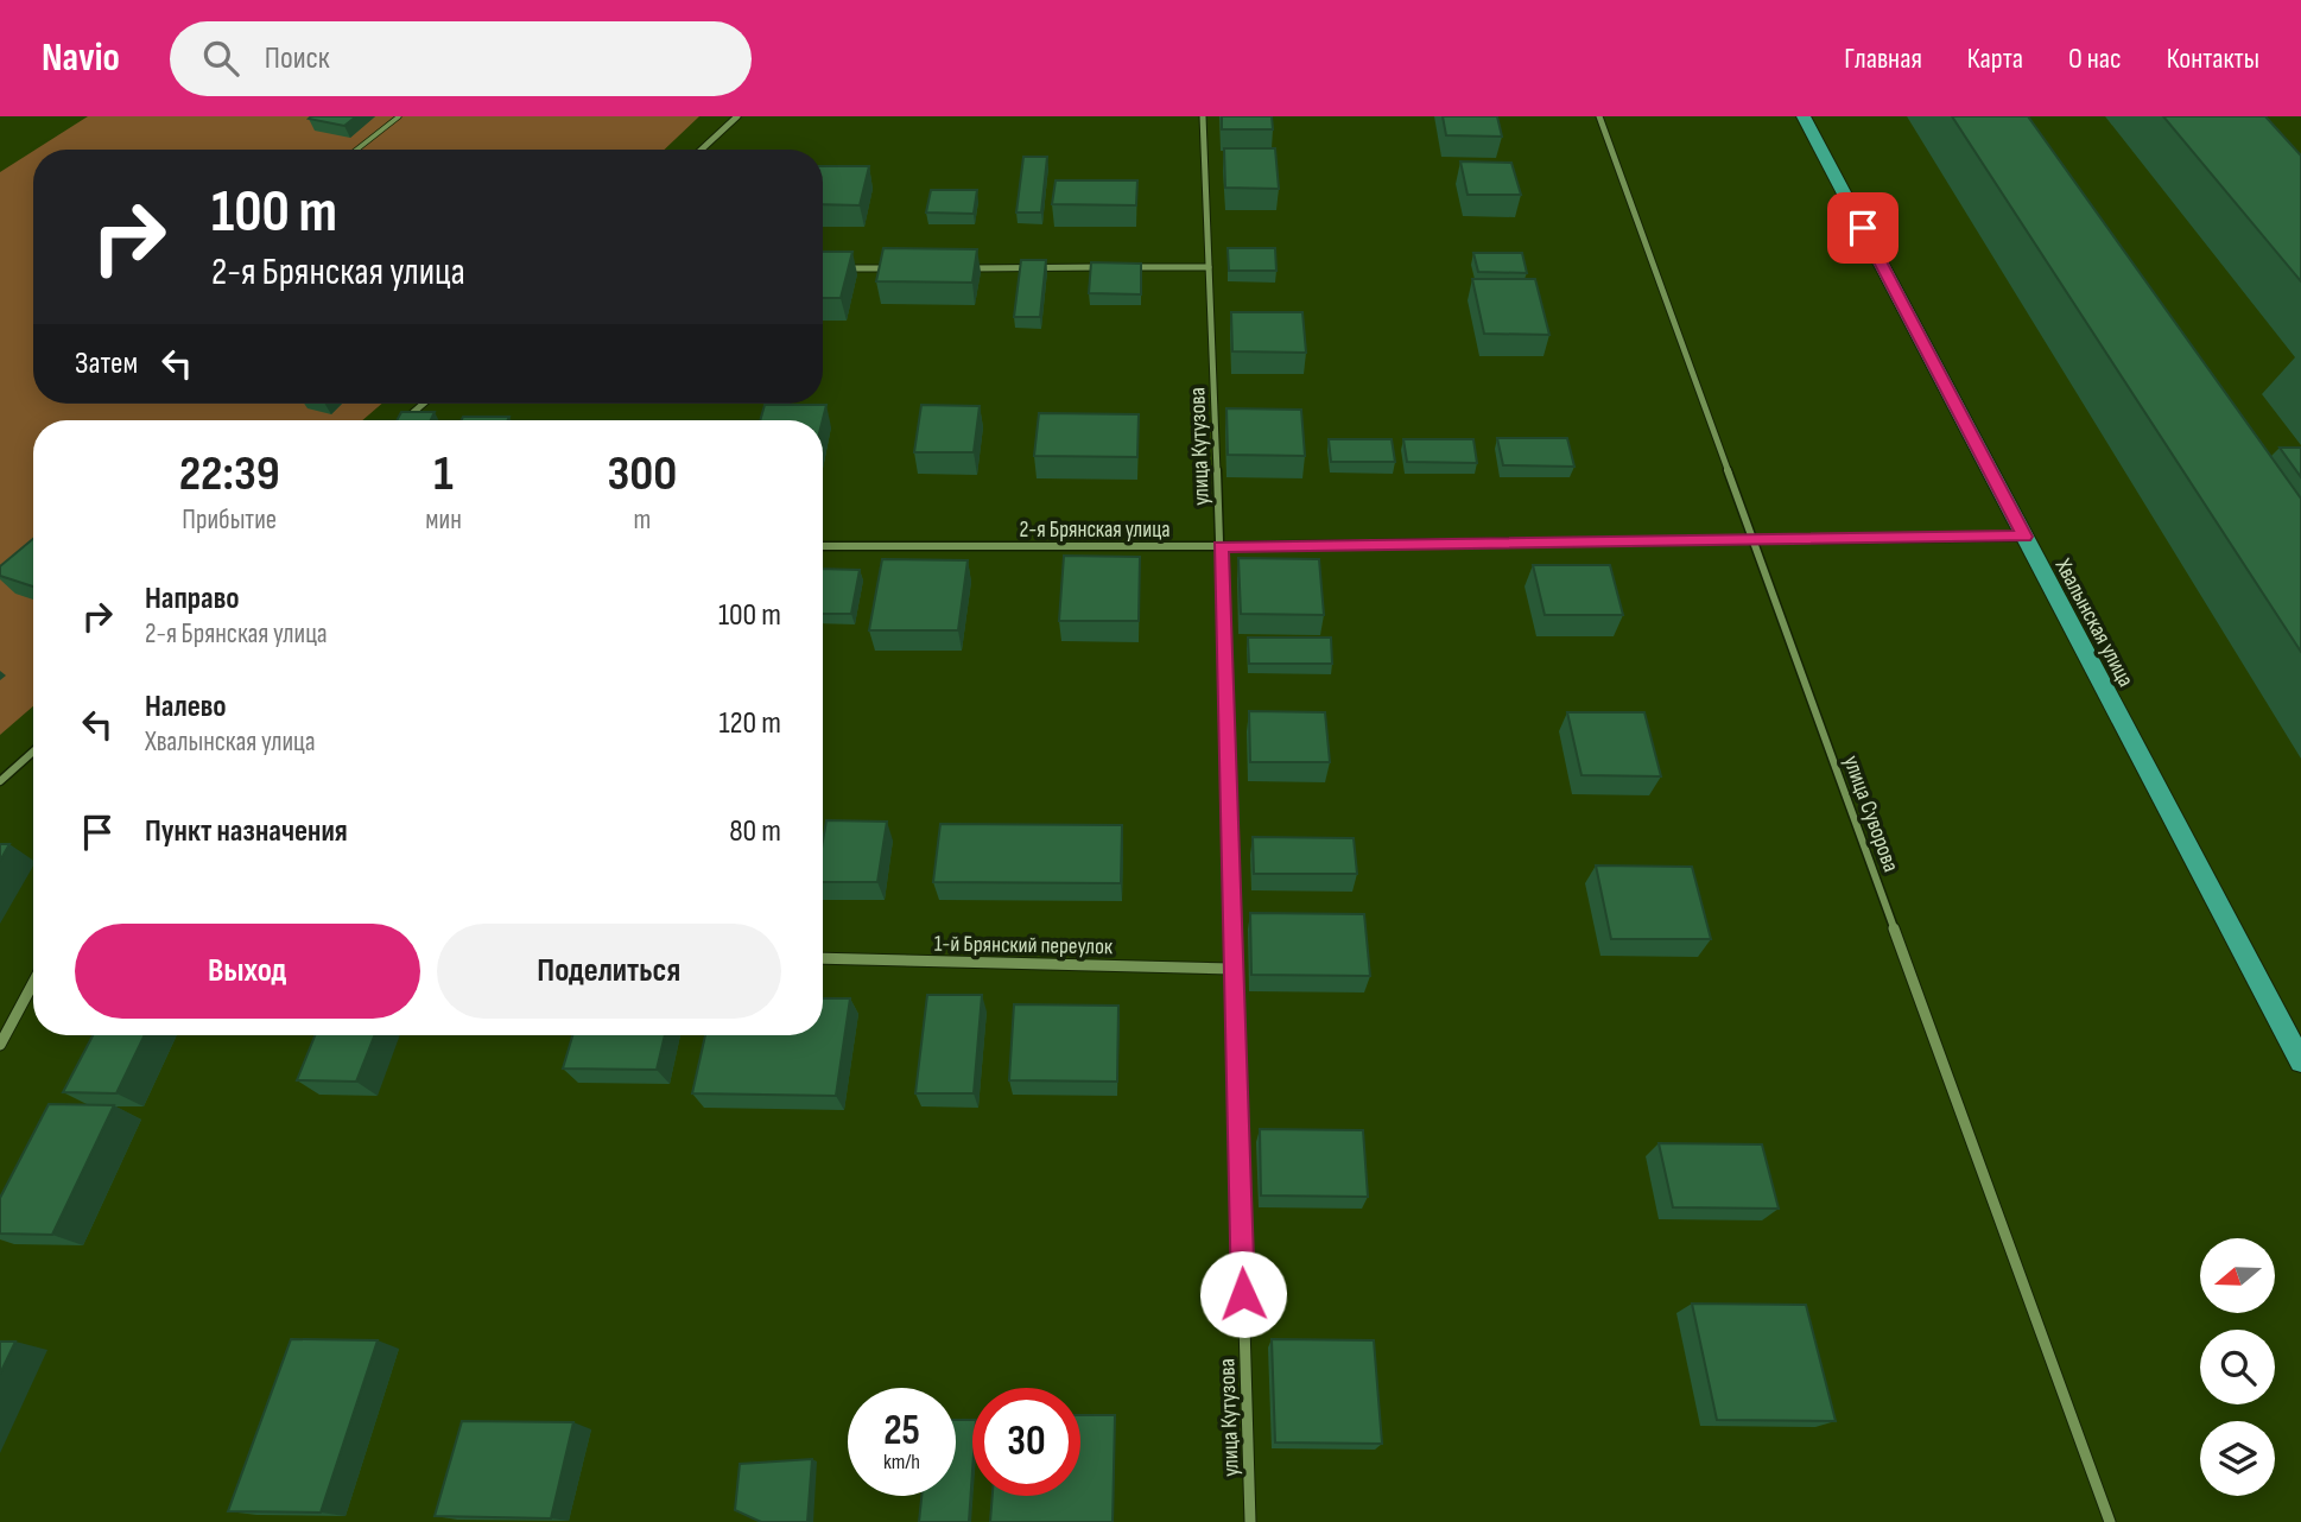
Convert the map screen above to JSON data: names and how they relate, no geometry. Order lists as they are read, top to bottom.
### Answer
{
  "streets": {
    "main road": ["Хвалынская улица"],
    "street": [
      "улица Кутузова",
      "2-я Брянская улица",
      "улица Суворова",
      "1-й Брянский переулок"
    ]
  },
  "crossings": [
    ["улица Кутузова", "2-я Брянская улица"],
    ["улица Кутузова", "1-й Брянский переулок"],
    ["2-я Брянская улица", "Хвалынская улица"],
    ["2-я Брянская улица", "улица Суворова"]
  ],
  "north": "left",
  "page": {
    "header": "Navio",
    "search": "Поиск",
    "nav": [
      "Главная",
      "Карта",
      "О нас",
      "Контакты"
    ],
    "turn": ["100 m", "2-я Брянская улица"],
    "then": "Затем",
    "eta": [
      "22:39",
      "Прибытие",
      "1",
      "мин",
      "300",
      "m"
    ],
    "list": [
      {
        "name": "Направо",
        "note": "2-я Брянская улица",
        "value": "100 m"
      },
      {
        "name": "Налево",
        "note": "Хвалынская улица",
        "value": "120 m"
      },
      {
        "name": "Пункт назначения",
        "value": "80 m"
      }
    ],
    "buttons": ["Выход", "Поделиться"],
    "speed": "25 km/h",
    "limit": "30"
  }
}
